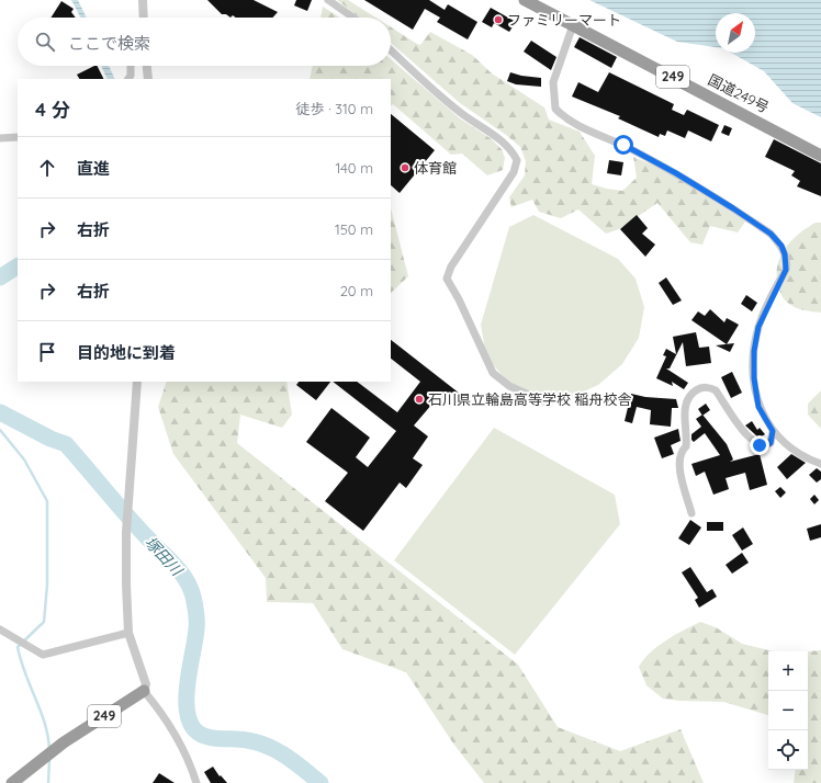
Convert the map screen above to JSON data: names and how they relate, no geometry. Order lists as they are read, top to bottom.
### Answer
{
  "streets": {
    "highway": ["249", "国道249号"]
  },
  "water": ["塚田川"],
  "places": ["ファミリーマート", "体育館", "石川県立輪島高等学校 稲舟校舎"],
  "north": "top right",
  "page": {
    "search": "ここで検索",
    "heading": ["4 分", "徒歩 · 310 m"],
    "list": [
      ["直進", "140 m"],
      ["右折", "150 m"],
      ["右折", "20 m"],
      "目的地に到着"
    ],
    "map_buttons": ["+", "−"]
  }
}
